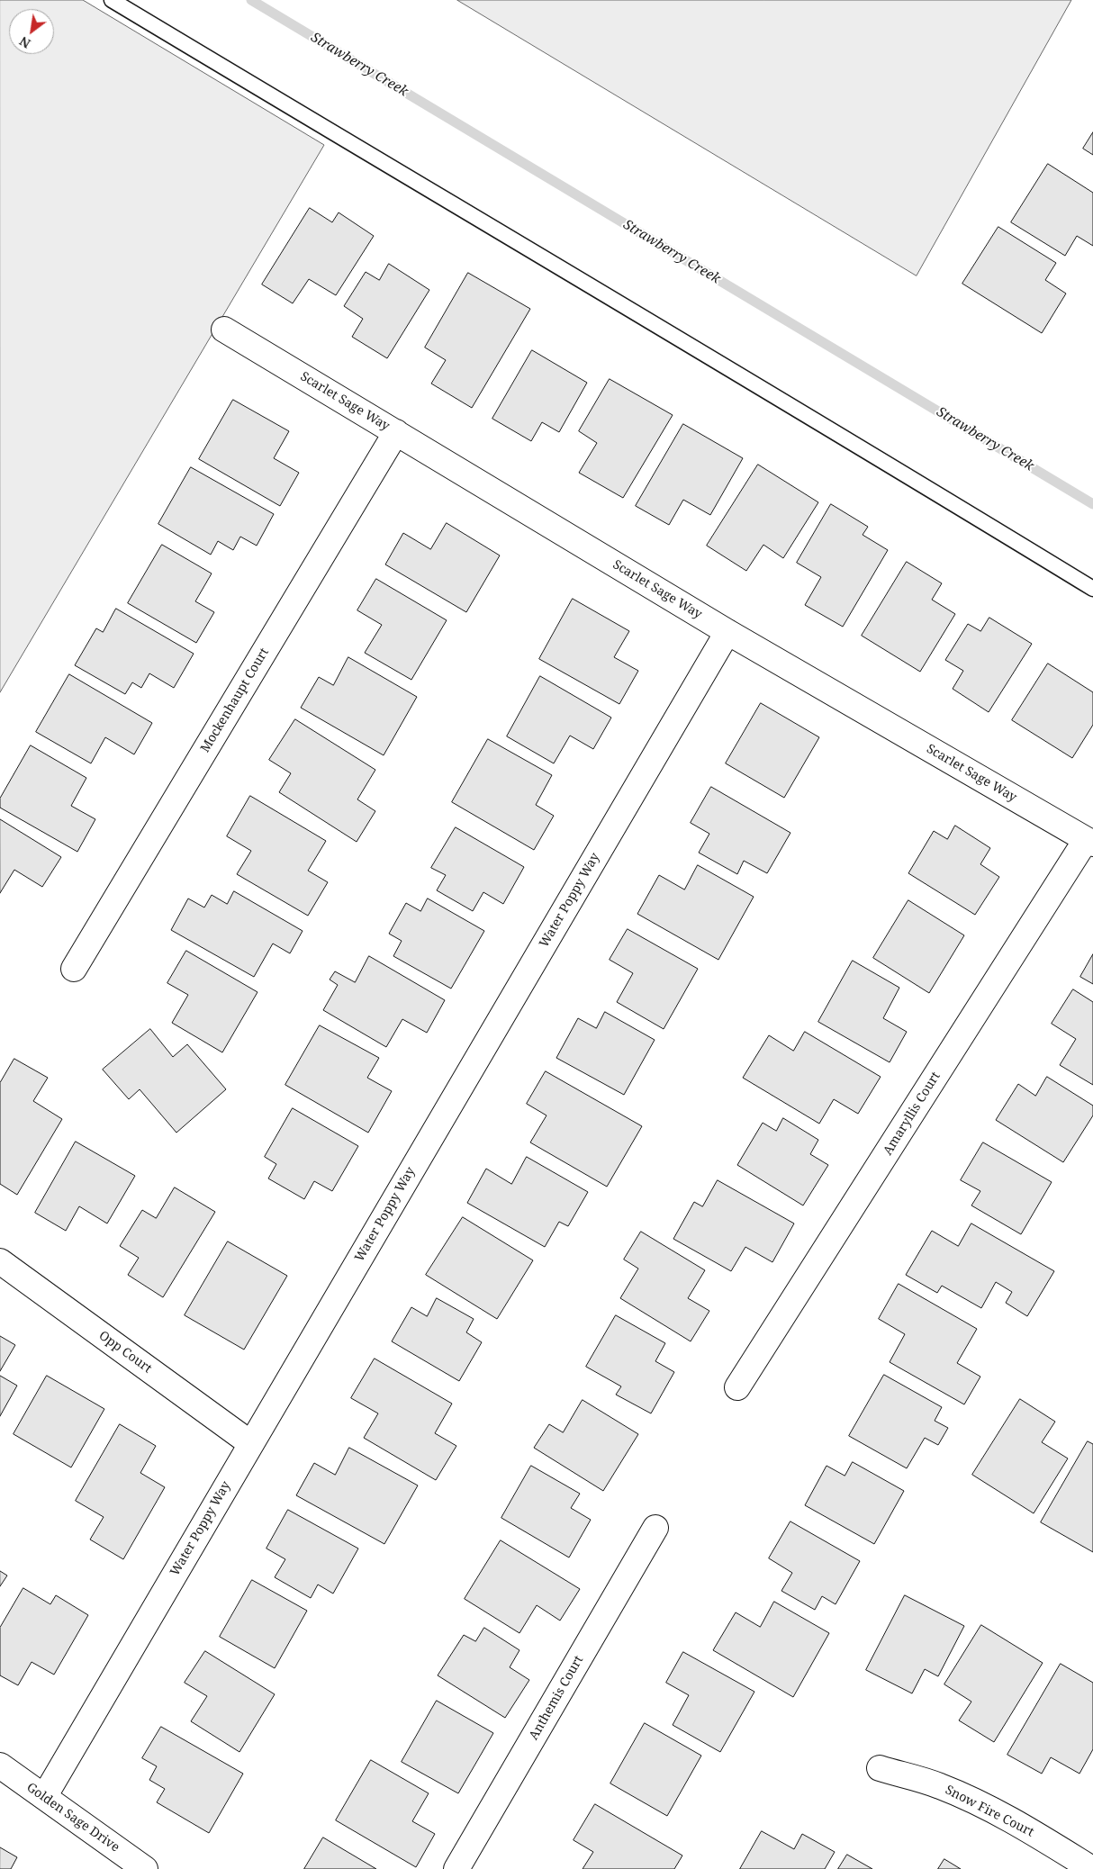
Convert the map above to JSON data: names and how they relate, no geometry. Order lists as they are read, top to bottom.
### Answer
{
  "streets": {
    "street": [
      "Scarlet Sage Way",
      "Mockenhaupt Court",
      "Water Poppy Way",
      "Amaryllis Court",
      "Opp Court",
      "Anthemis Court",
      "Snow Fire Court",
      "Golden Sage Drive"
    ]
  },
  "crossings": [
    ["Scarlet Sage Way", "Mockenhaupt Court"],
    ["Scarlet Sage Way", "Water Poppy Way"],
    ["Scarlet Sage Way", "Amaryllis Court"],
    ["Water Poppy Way", "Opp Court"],
    ["Water Poppy Way", "Golden Sage Drive"]
  ],
  "water": ["Strawberry Creek"],
  "north": "bottom left"
}
